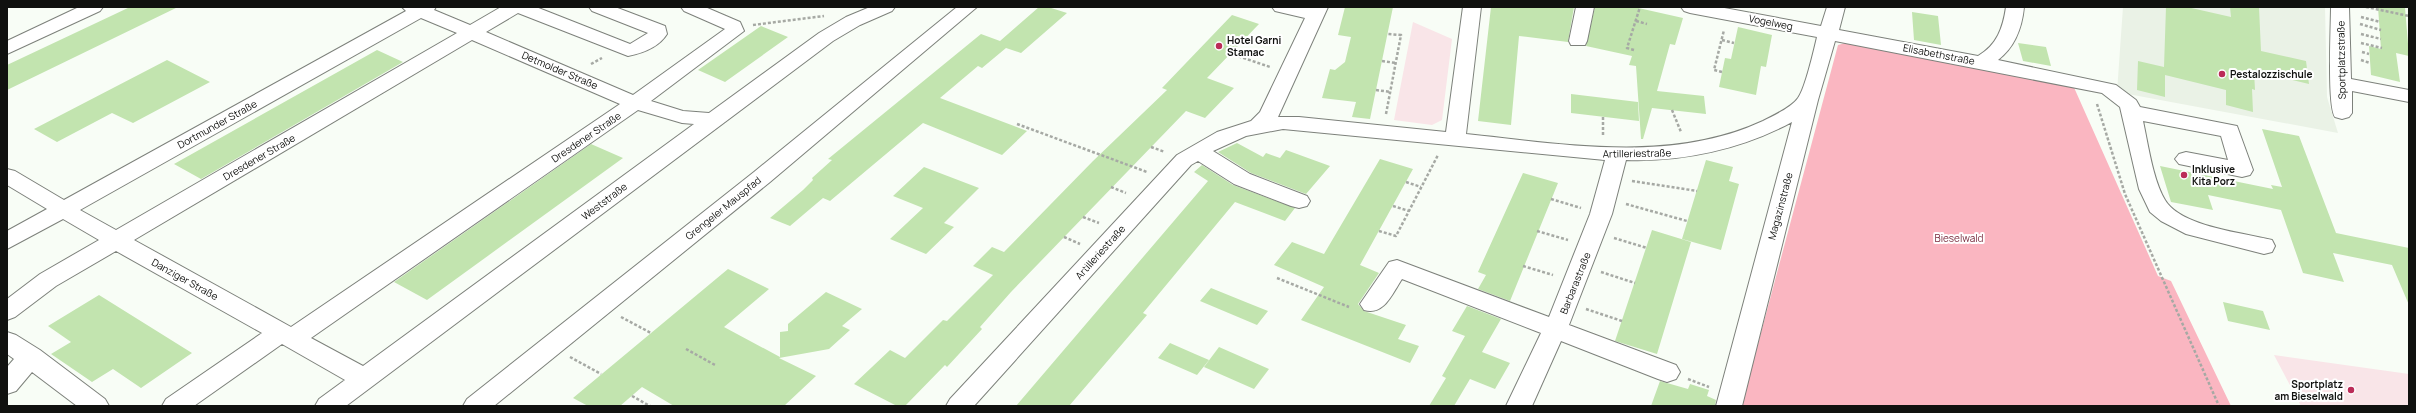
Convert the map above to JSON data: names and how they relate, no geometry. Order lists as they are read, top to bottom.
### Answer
{
  "streets": {
    "street": [
      "Vogelweg",
      "Elisabethstraße",
      "Sportplatzstraße",
      "Detmolder Straße",
      "Dortmunder Straße",
      "Dresdener Straße",
      "Artilleriestraße",
      "Weststraße",
      "Magazinstraße",
      "Grengeler Mauspfad",
      "Danziger Straße",
      "Barbarastraße"
    ]
  },
  "crossings": [
    ["Vogelweg", "Elisabethstraße"],
    ["Vogelweg", "Magazinstraße"],
    ["Elisabethstraße", "Magazinstraße"],
    ["Detmolder Straße", "Dortmunder Straße"],
    ["Detmolder Straße", "Dresdener Straße"],
    ["Detmolder Straße", "Weststraße"],
    ["Dortmunder Straße", "Danziger Straße"],
    ["Dresdener Straße", "Danziger Straße"],
    ["Artilleriestraße", "Magazinstraße"],
    ["Artilleriestraße", "Barbarastraße"],
    ["Weststraße", "Danziger Straße"]
  ],
  "parks": ["Bieselwald"],
  "places": [
    "Hotel Garni Stamac",
    "Pestalozzischule",
    "Inklusive Kita Porz",
    "Sportplatz am Bieselwald"
  ]
}
